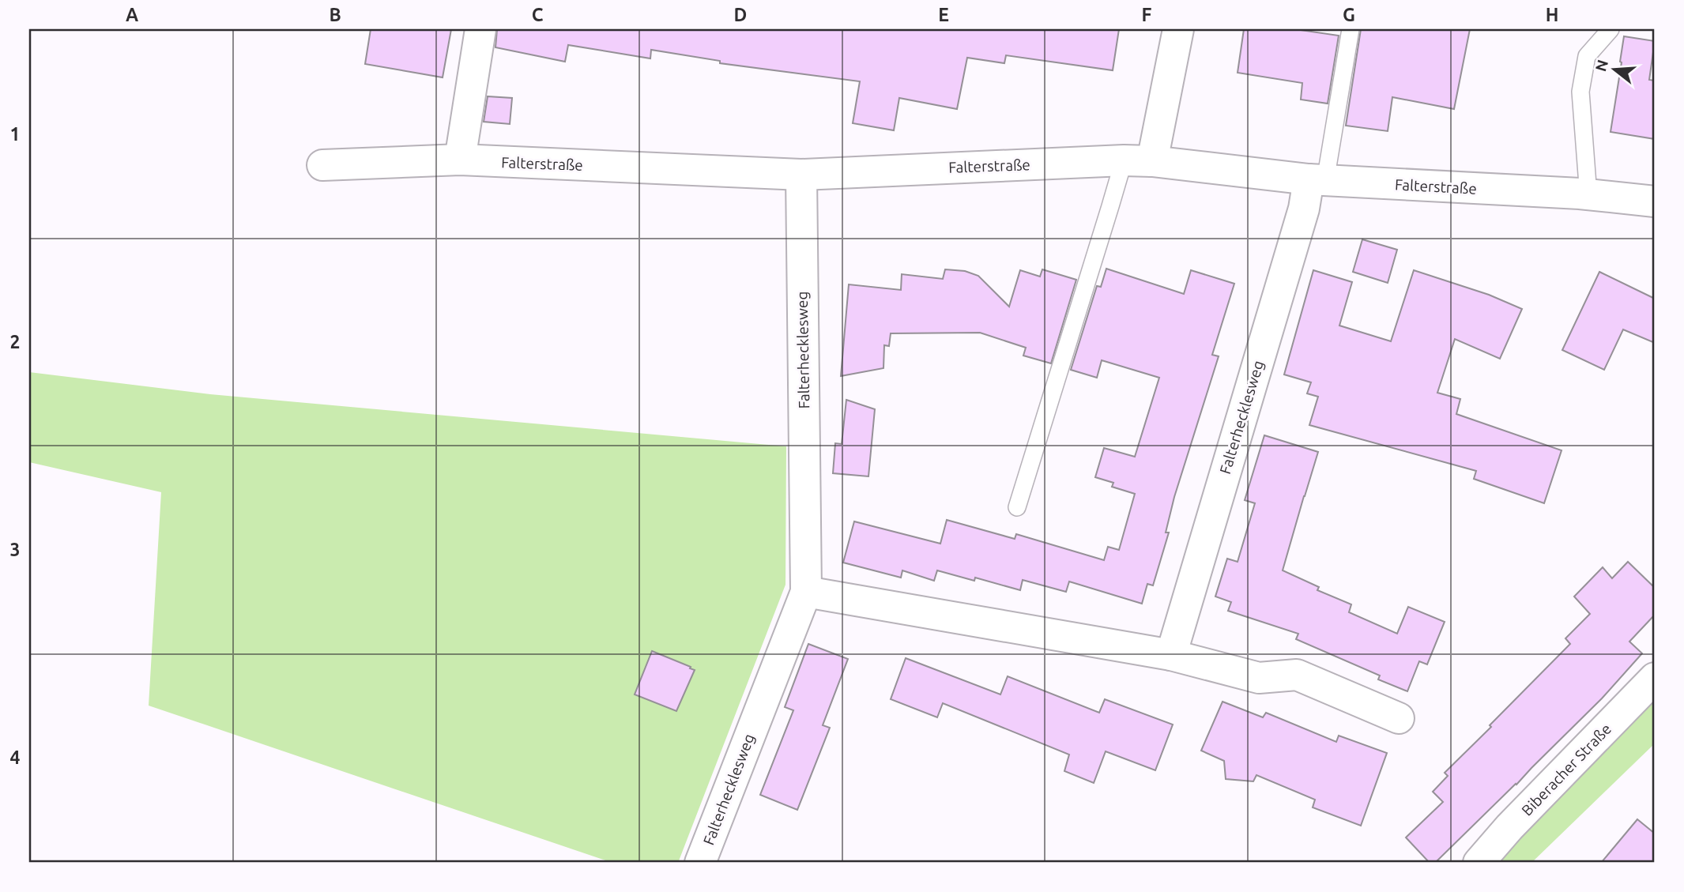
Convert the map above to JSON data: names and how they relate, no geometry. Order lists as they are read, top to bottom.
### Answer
{
  "streets": {
    "street": ["Falterstraße", "Falterhecklesweg", "Biberacher Straße"]
  },
  "crossings": [
    ["Falterstraße", "Falterhecklesweg"]
  ],
  "north": "left",
  "grid": {
    "columns": [
      "A",
      "B",
      "C",
      "D",
      "E",
      "F",
      "G",
      "H"
    ],
    "rows": [
      "1",
      "2",
      "3",
      "4"
    ]
  }
}
